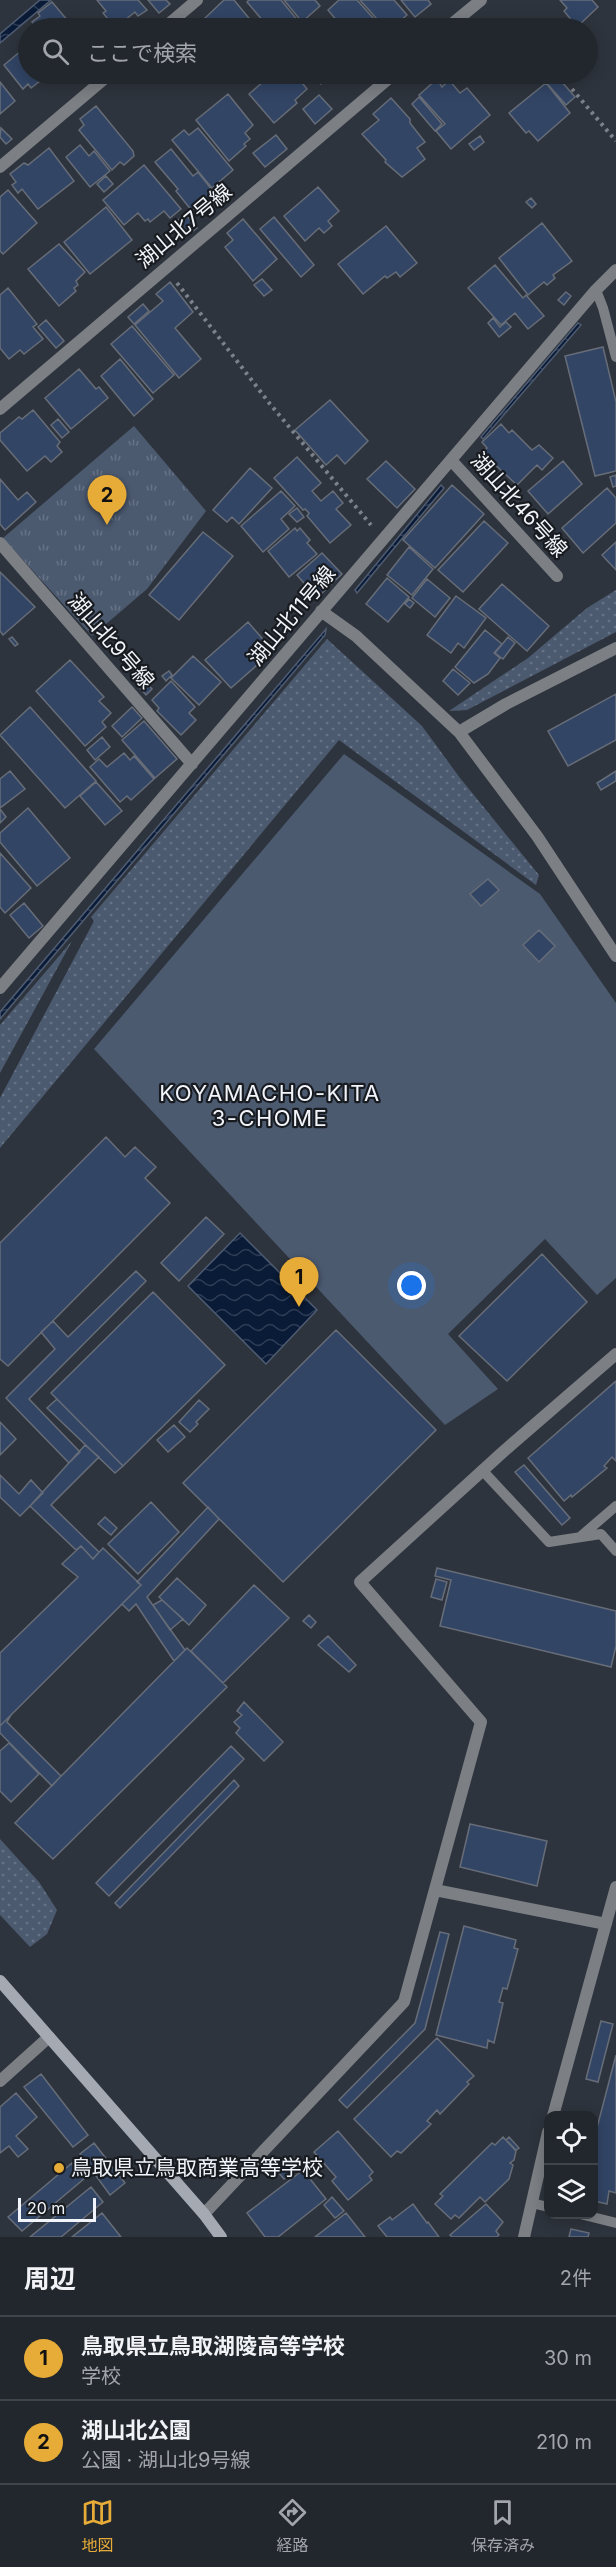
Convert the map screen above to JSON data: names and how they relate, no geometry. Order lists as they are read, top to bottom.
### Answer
{
  "streets": {
    "street": [
      "湖山北7号線",
      "湖山北46号線",
      "湖山北11号線",
      "湖山北9号線"
    ]
  },
  "crossings": [
    ["湖山北46号線", "湖山北11号線"],
    ["湖山北11号線", "湖山北9号線"]
  ],
  "districts": ["KOYAMACHO-KITA 3-CHOME"],
  "places": ["鳥取県立鳥取商業高等学校"],
  "scale_bar": "20 m",
  "page": {
    "search": "ここで検索",
    "pins": ["2", "1"],
    "scale": "20 m",
    "heading": ["周辺", "2件"],
    "list": [
      {
        "mark": "1",
        "name": "鳥取県立鳥取湖陵高等学校",
        "note": "学校",
        "value": "30 m"
      },
      {
        "mark": "2",
        "name": "湖山北公園",
        "note": "公園 · 湖山北9号線",
        "value": "210 m"
      }
    ],
    "nav": ["地図", "経路", "保存済み"]
  }
}
